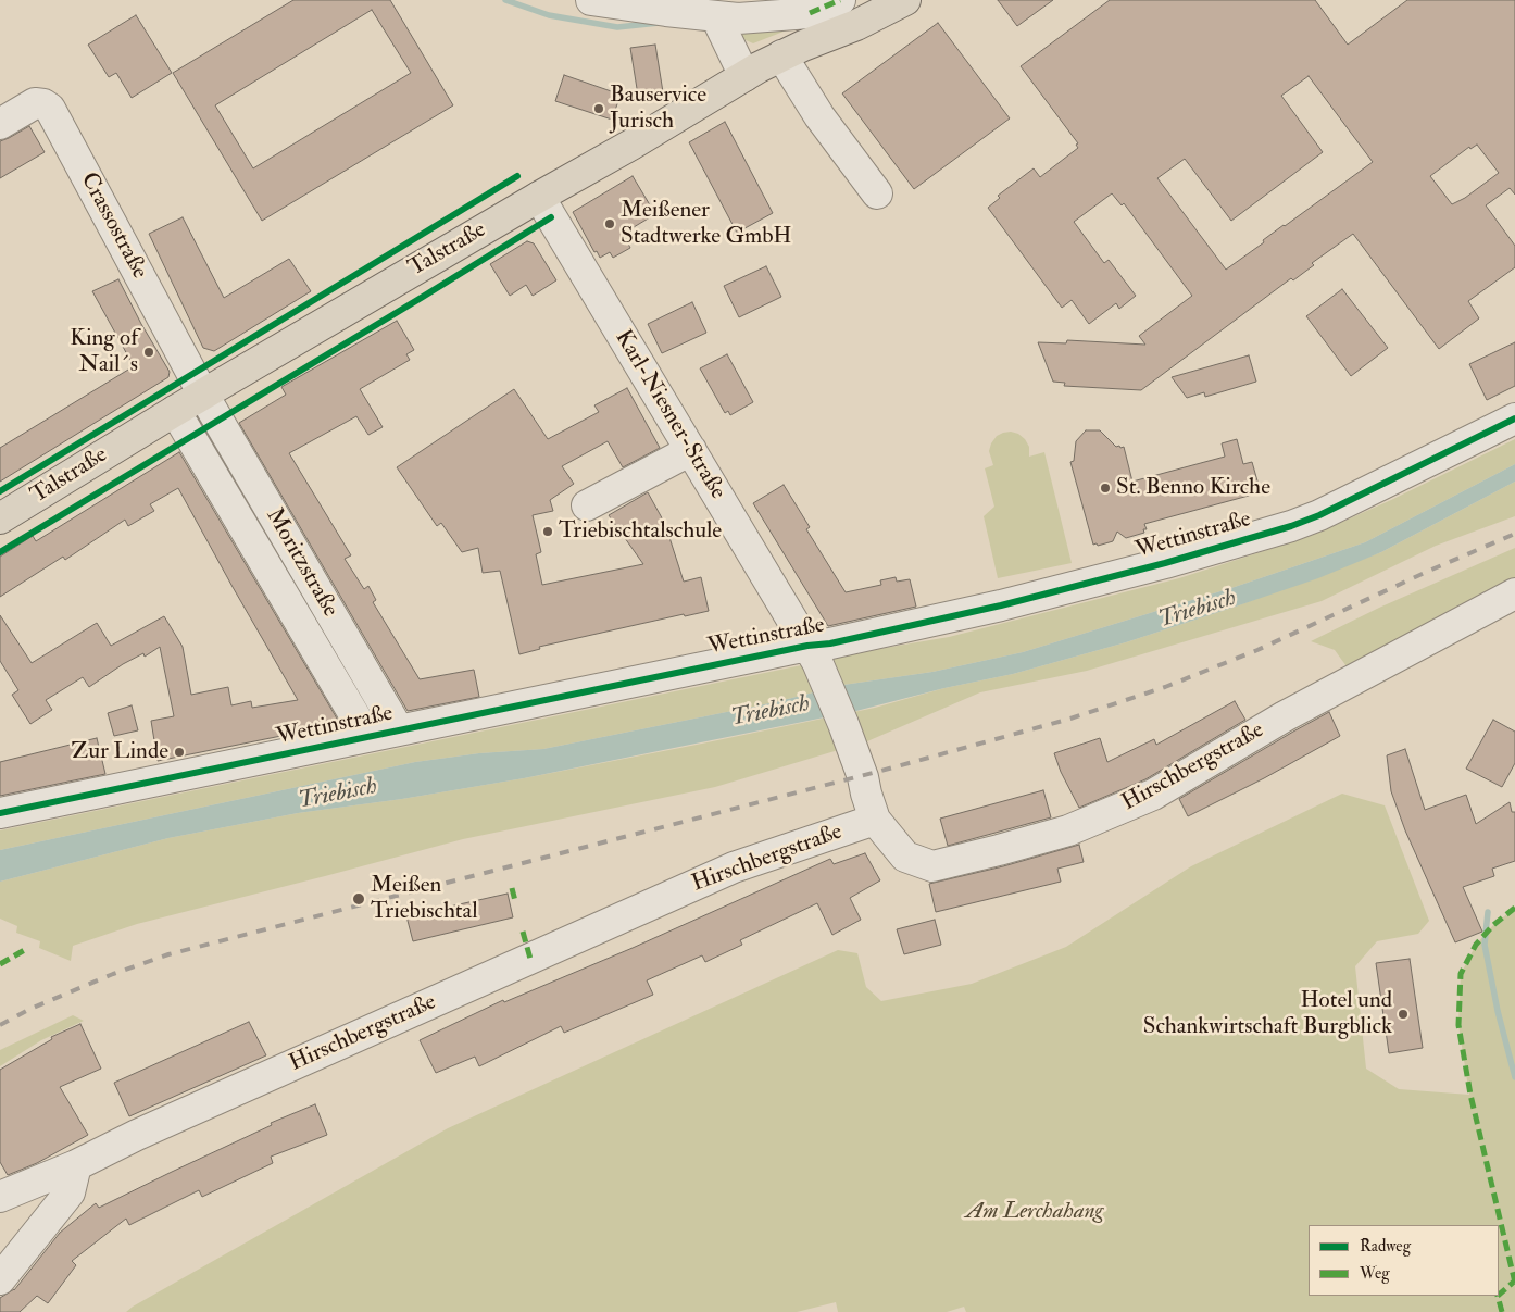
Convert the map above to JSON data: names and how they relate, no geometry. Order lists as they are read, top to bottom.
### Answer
{
  "streets": {
    "main road": ["Talstraße"],
    "street": [
      "Crassostraße",
      "Karl-Niesner-Straße",
      "Wettinstraße",
      "Moritzstraße",
      "Hirschbergstraße"
    ]
  },
  "crossings": [
    ["Crassostraße", "Talstraße"],
    ["Crassostraße", "Moritzstraße"],
    ["Talstraße", "Karl-Niesner-Straße"],
    ["Talstraße", "Moritzstraße"],
    ["Karl-Niesner-Straße", "Wettinstraße"],
    ["Karl-Niesner-Straße", "Hirschbergstraße"],
    ["Wettinstraße", "Moritzstraße"]
  ],
  "water": ["Triebisch"],
  "parks": ["Am Lerchahang"],
  "places": [
    "Bauservice Jurisch",
    "Meißener Stadtwerke GmbH",
    "King of Nail´s",
    "St. Benno Kirche",
    "Triebischtalschule",
    "Zur Linde",
    "Meißen Triebischtal",
    "Hotel und Schankwirtschaft Burgblick"
  ],
  "legend": ["Radweg", "Weg"]
}
